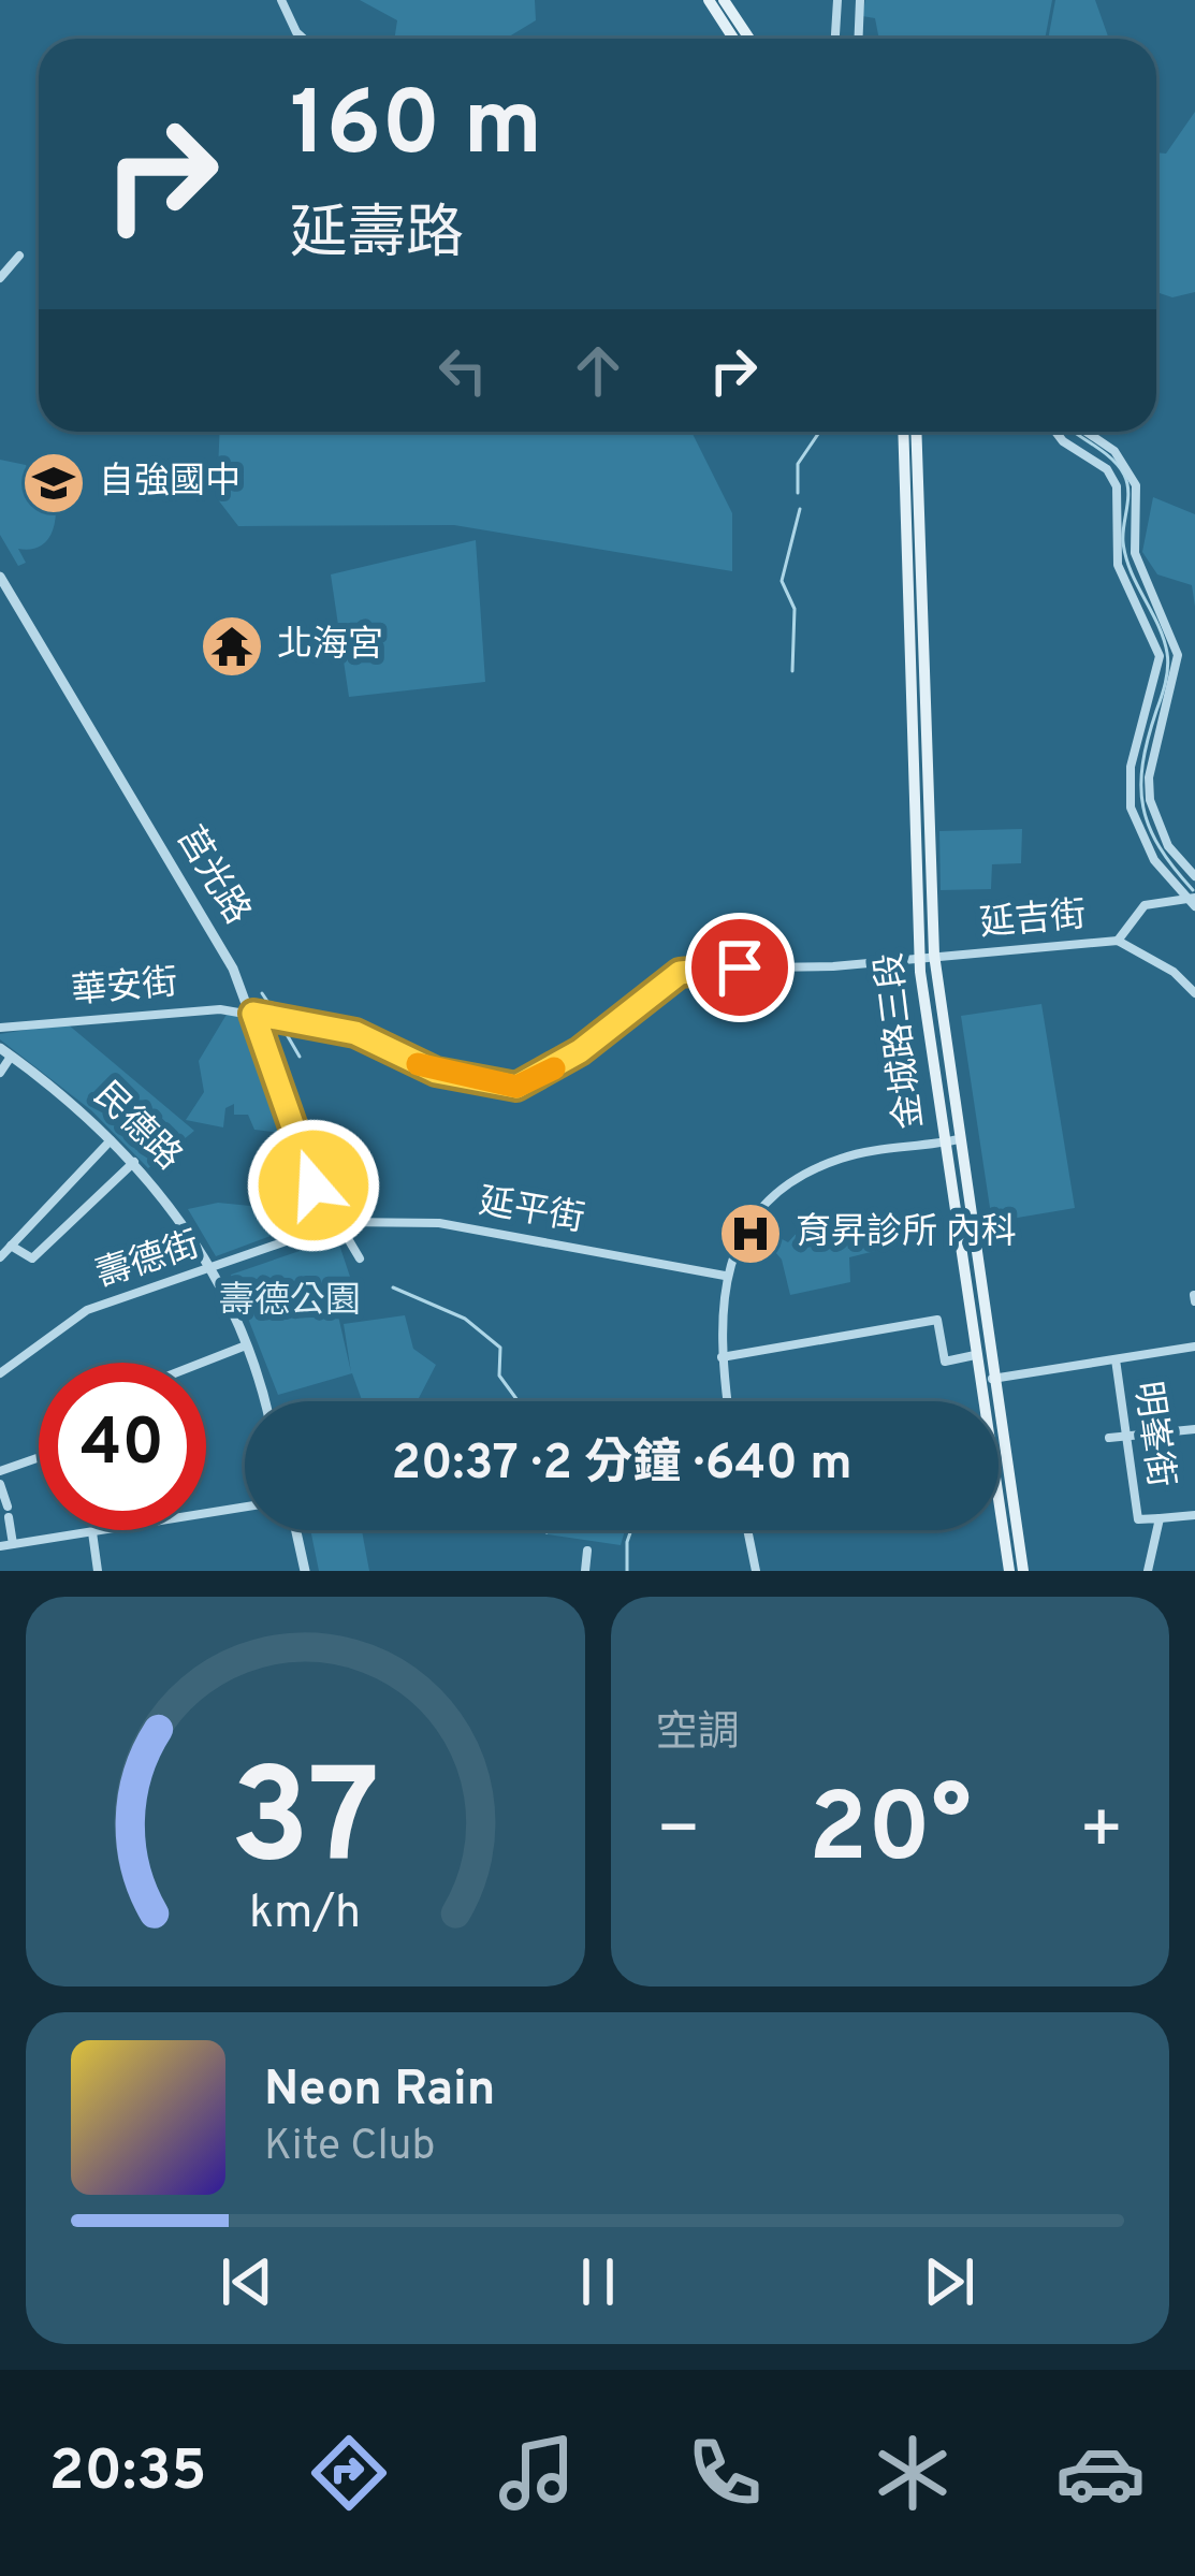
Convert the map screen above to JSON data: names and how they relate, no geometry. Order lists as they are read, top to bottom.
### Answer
{
  "streets": {
    "main road": ["金城路三段"],
    "street": [
      "莒光路",
      "延吉街",
      "華安街",
      "民德路",
      "延平街",
      "壽德街",
      "明峯街"
    ]
  },
  "crossings": [
    ["莒光路", "延吉街"],
    ["莒光路", "華安街"],
    ["莒光路", "延平街"],
    ["莒光路", "壽德街"],
    ["延吉街", "華安街"],
    ["延吉街", "金城路三段"],
    ["民德路", "壽德街"],
    ["延平街", "壽德街"]
  ],
  "parks": ["壽德公園"],
  "places": {
    "school or university": ["自強國中"],
    "temple": ["北海宮"],
    "hospital": ["育昇診所 內科"]
  },
  "page": {
    "turn": ["160 m", "延壽路"],
    "limit": "40",
    "trip": "20:37 · 2 分鐘 · 640 m",
    "tile": "空調",
    "heat": ["−", "20°", "+"],
    "song": ["Neon Rain", "Kite Club"],
    "tabs": "20:35",
    "gauge": ["37", "km/h"]
  }
}
